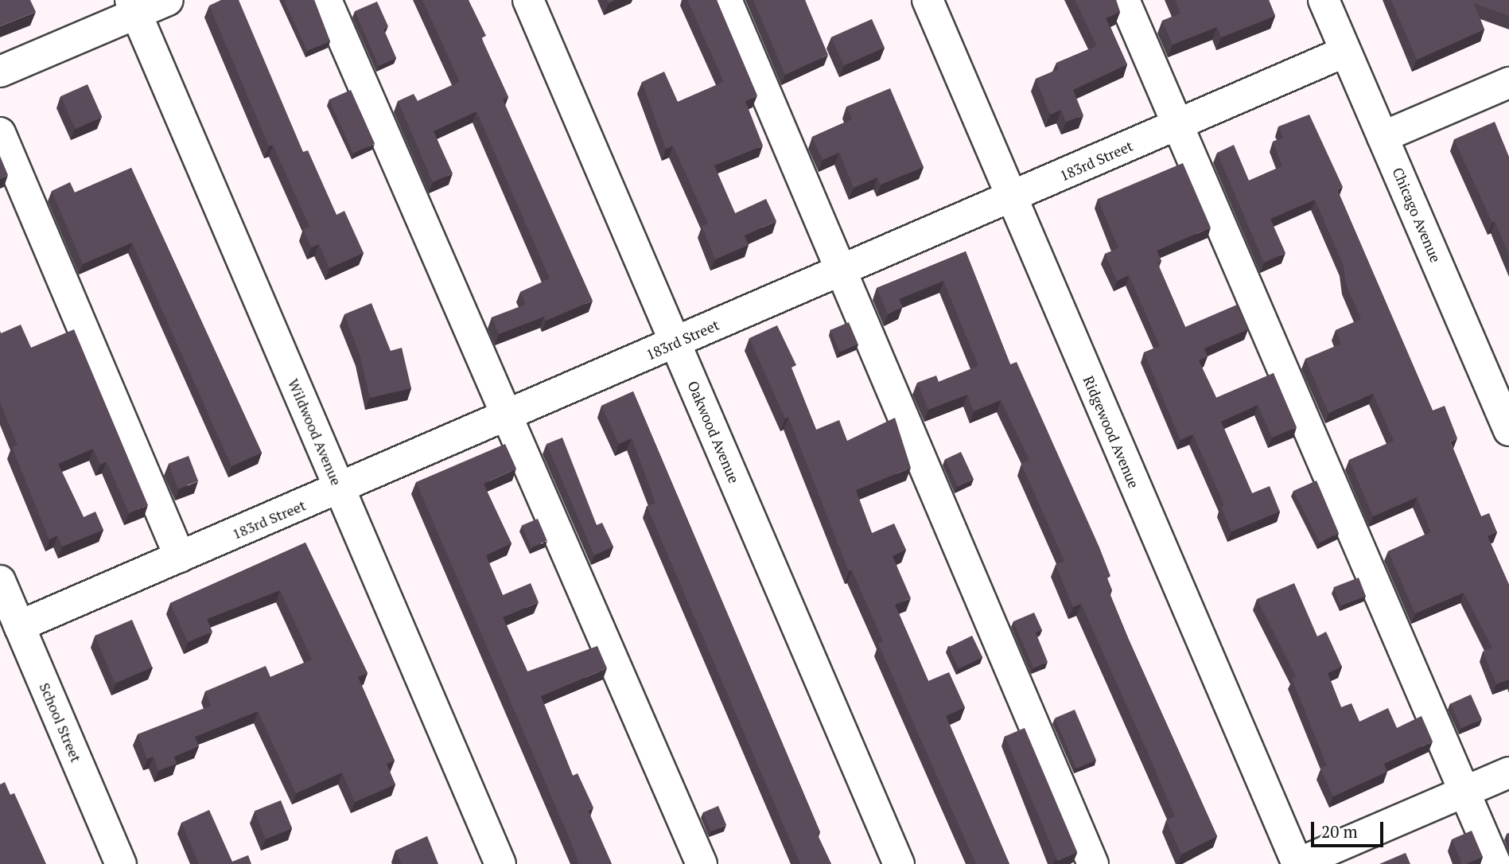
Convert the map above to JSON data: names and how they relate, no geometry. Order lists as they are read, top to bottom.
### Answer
{
  "streets": {
    "street": [
      "183rd Street",
      "Chicago Avenue",
      "Wildwood Avenue",
      "Oakwood Avenue",
      "Ridgewood Avenue",
      "School Street"
    ]
  },
  "crossings": [
    ["183rd Street", "Chicago Avenue"],
    ["183rd Street", "Wildwood Avenue"],
    ["183rd Street", "Oakwood Avenue"],
    ["183rd Street", "Ridgewood Avenue"],
    ["183rd Street", "School Street"]
  ],
  "scale_bar": "20 m"
}
